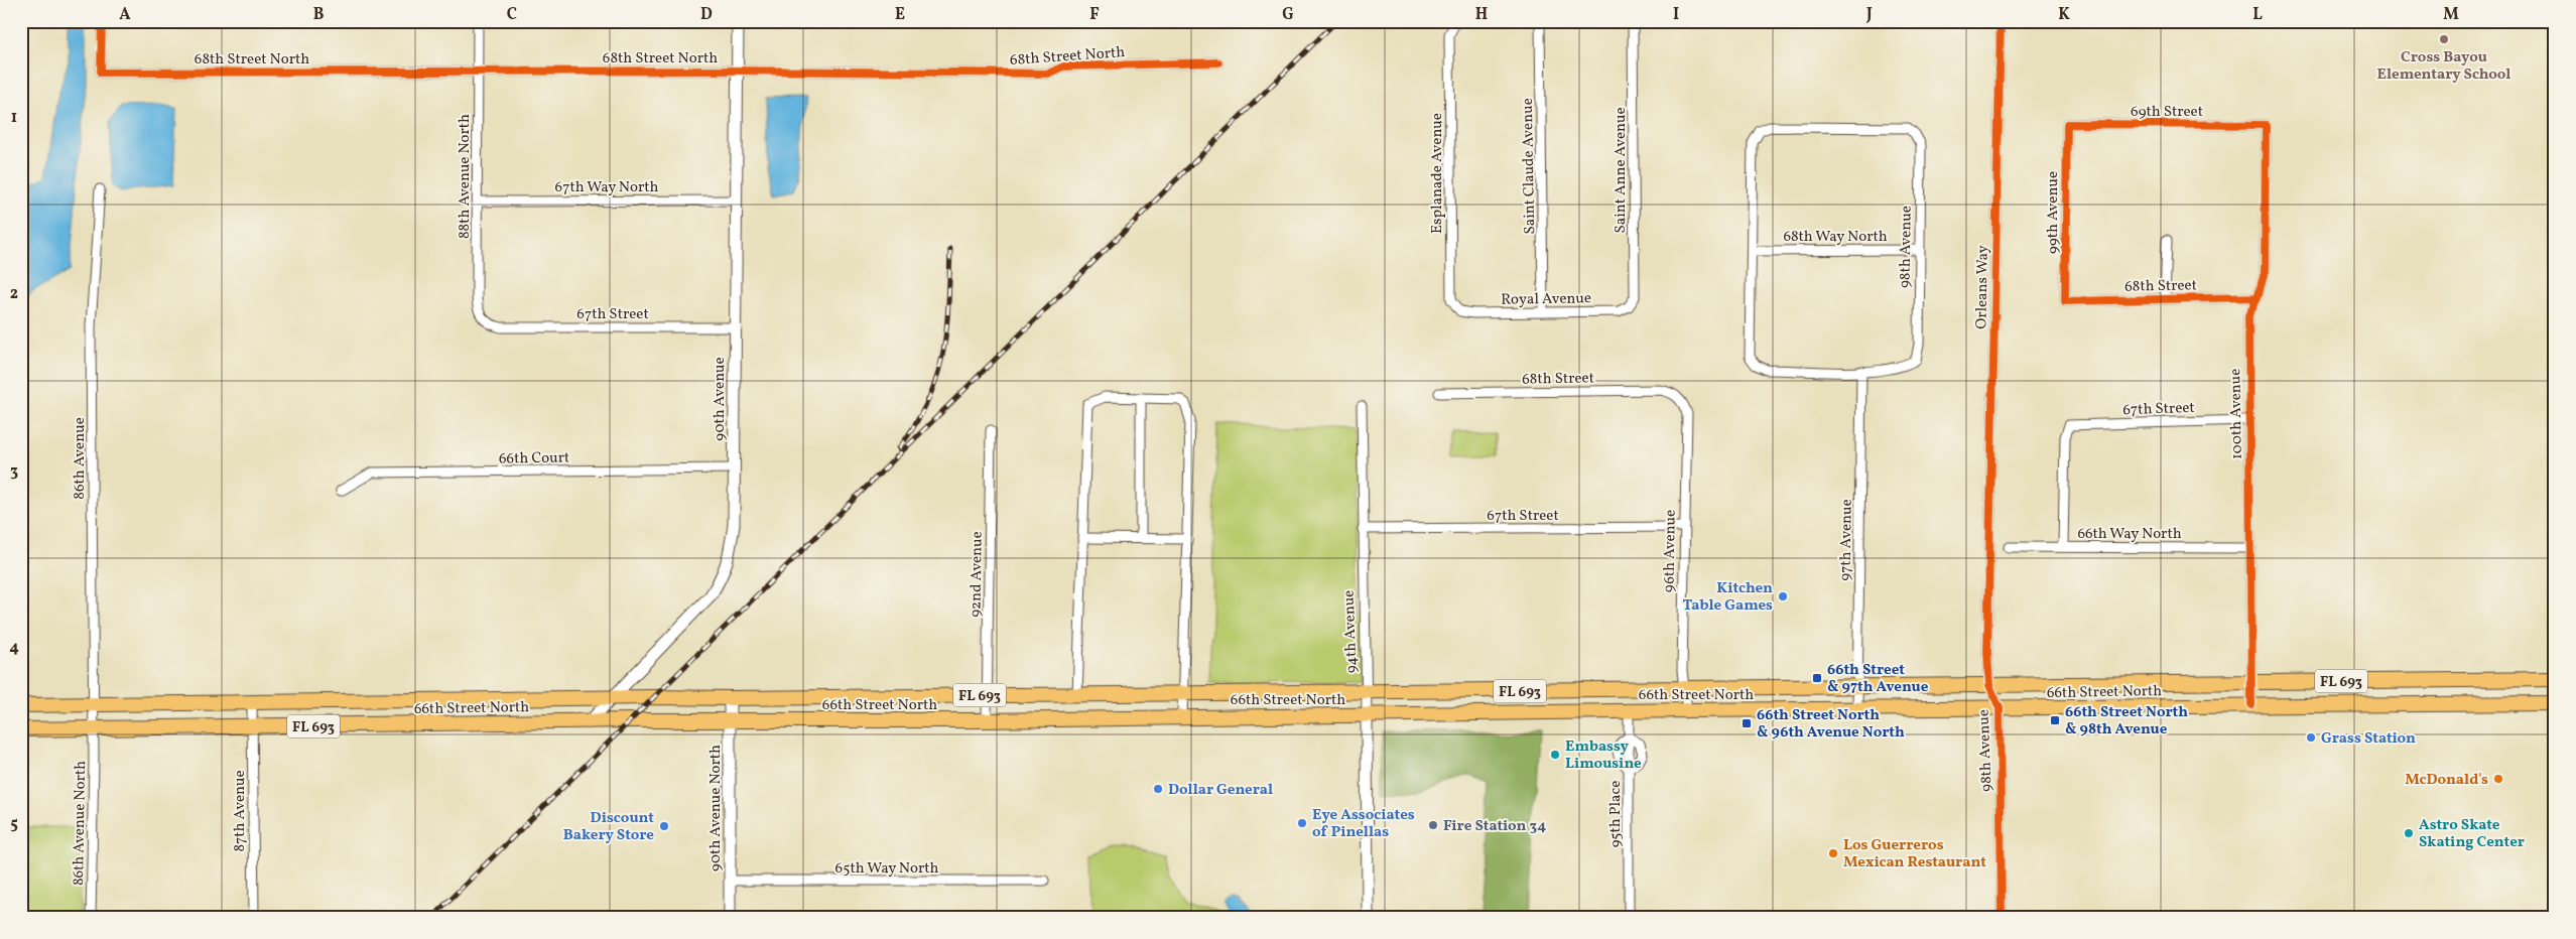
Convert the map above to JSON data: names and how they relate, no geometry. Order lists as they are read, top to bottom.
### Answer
{
  "streets": {
    "main road": ["FL 693", "66th Street North"],
    "street": [
      "68th Street North",
      "69th Street",
      "Saint Claude Avenue",
      "Saint Anne Avenue",
      "Esplanade Avenue",
      "88th Avenue North",
      "67th Way North",
      "99th Avenue",
      "68th Way North",
      "98th Avenue",
      "68th Street",
      "Orleans Way",
      "Royal Avenue",
      "67th Street",
      "90th Avenue",
      "100th Avenue",
      "66th Court",
      "86th Avenue",
      "66th Way North",
      "97th Avenue",
      "96th Avenue",
      "92nd Avenue",
      "94th Avenue",
      "90th Avenue North",
      "87th Avenue",
      "95th Place",
      "86th Avenue North",
      "65th Way North"
    ]
  },
  "crossings": [
    ["68th Street North", "88th Avenue North"],
    ["68th Street North", "90th Avenue"],
    ["69th Street", "99th Avenue"],
    ["69th Street", "100th Avenue"],
    ["Saint Claude Avenue", "Royal Avenue"],
    ["Saint Anne Avenue", "Royal Avenue"],
    ["Esplanade Avenue", "Royal Avenue"],
    ["88th Avenue North", "67th Way North"],
    ["88th Avenue North", "67th Street"],
    ["67th Way North", "90th Avenue"],
    ["99th Avenue", "68th Street"],
    ["68th Way North", "98th Avenue"],
    ["98th Avenue", "Orleans Way"],
    ["98th Avenue", "97th Avenue"],
    ["98th Avenue", "66th Street North"],
    ["68th Street", "100th Avenue"],
    ["68th Street", "96th Avenue"],
    ["67th Street", "90th Avenue"],
    ["67th Street", "100th Avenue"],
    ["67th Street", "66th Way North"],
    ["67th Street", "96th Avenue"],
    ["67th Street", "94th Avenue"],
    ["90th Avenue", "66th Court"],
    ["90th Avenue", "66th Street North"],
    ["100th Avenue", "66th Way North"],
    ["100th Avenue", "66th Street North"],
    ["86th Avenue", "66th Street North"],
    ["86th Avenue", "86th Avenue North"],
    ["97th Avenue", "66th Street North"],
    ["96th Avenue", "66th Street North"],
    ["92nd Avenue", "66th Street North"],
    ["94th Avenue", "66th Street North"],
    ["66th Street North", "90th Avenue North"],
    ["66th Street North", "87th Avenue"],
    ["66th Street North", "95th Place"],
    ["66th Street North", "86th Avenue North"],
    ["90th Avenue North", "65th Way North"]
  ],
  "places": {
    "other": [
      "Cross Bayou Elementary School",
      "Kitchen Table Games",
      "Grass Station",
      "Embassy Limousine",
      "McDonald's",
      "Dollar General",
      "Eye Associates of Pinellas",
      "Fire Station 34",
      "Discount Bakery Store",
      "Astro Skate Skating Center",
      "Los Guerreros Mexican Restaurant"
    ],
    "transit": ["66th Street & 97th Avenue", "66th Street North & 98th Avenue", "66th Street North & 96th Avenue North"]
  },
  "grid": {
    "columns": [
      "A",
      "B",
      "C",
      "D",
      "E",
      "F",
      "G",
      "H",
      "I",
      "J",
      "K",
      "L",
      "M"
    ],
    "rows": [
      "1",
      "2",
      "3",
      "4",
      "5"
    ]
  }
}
